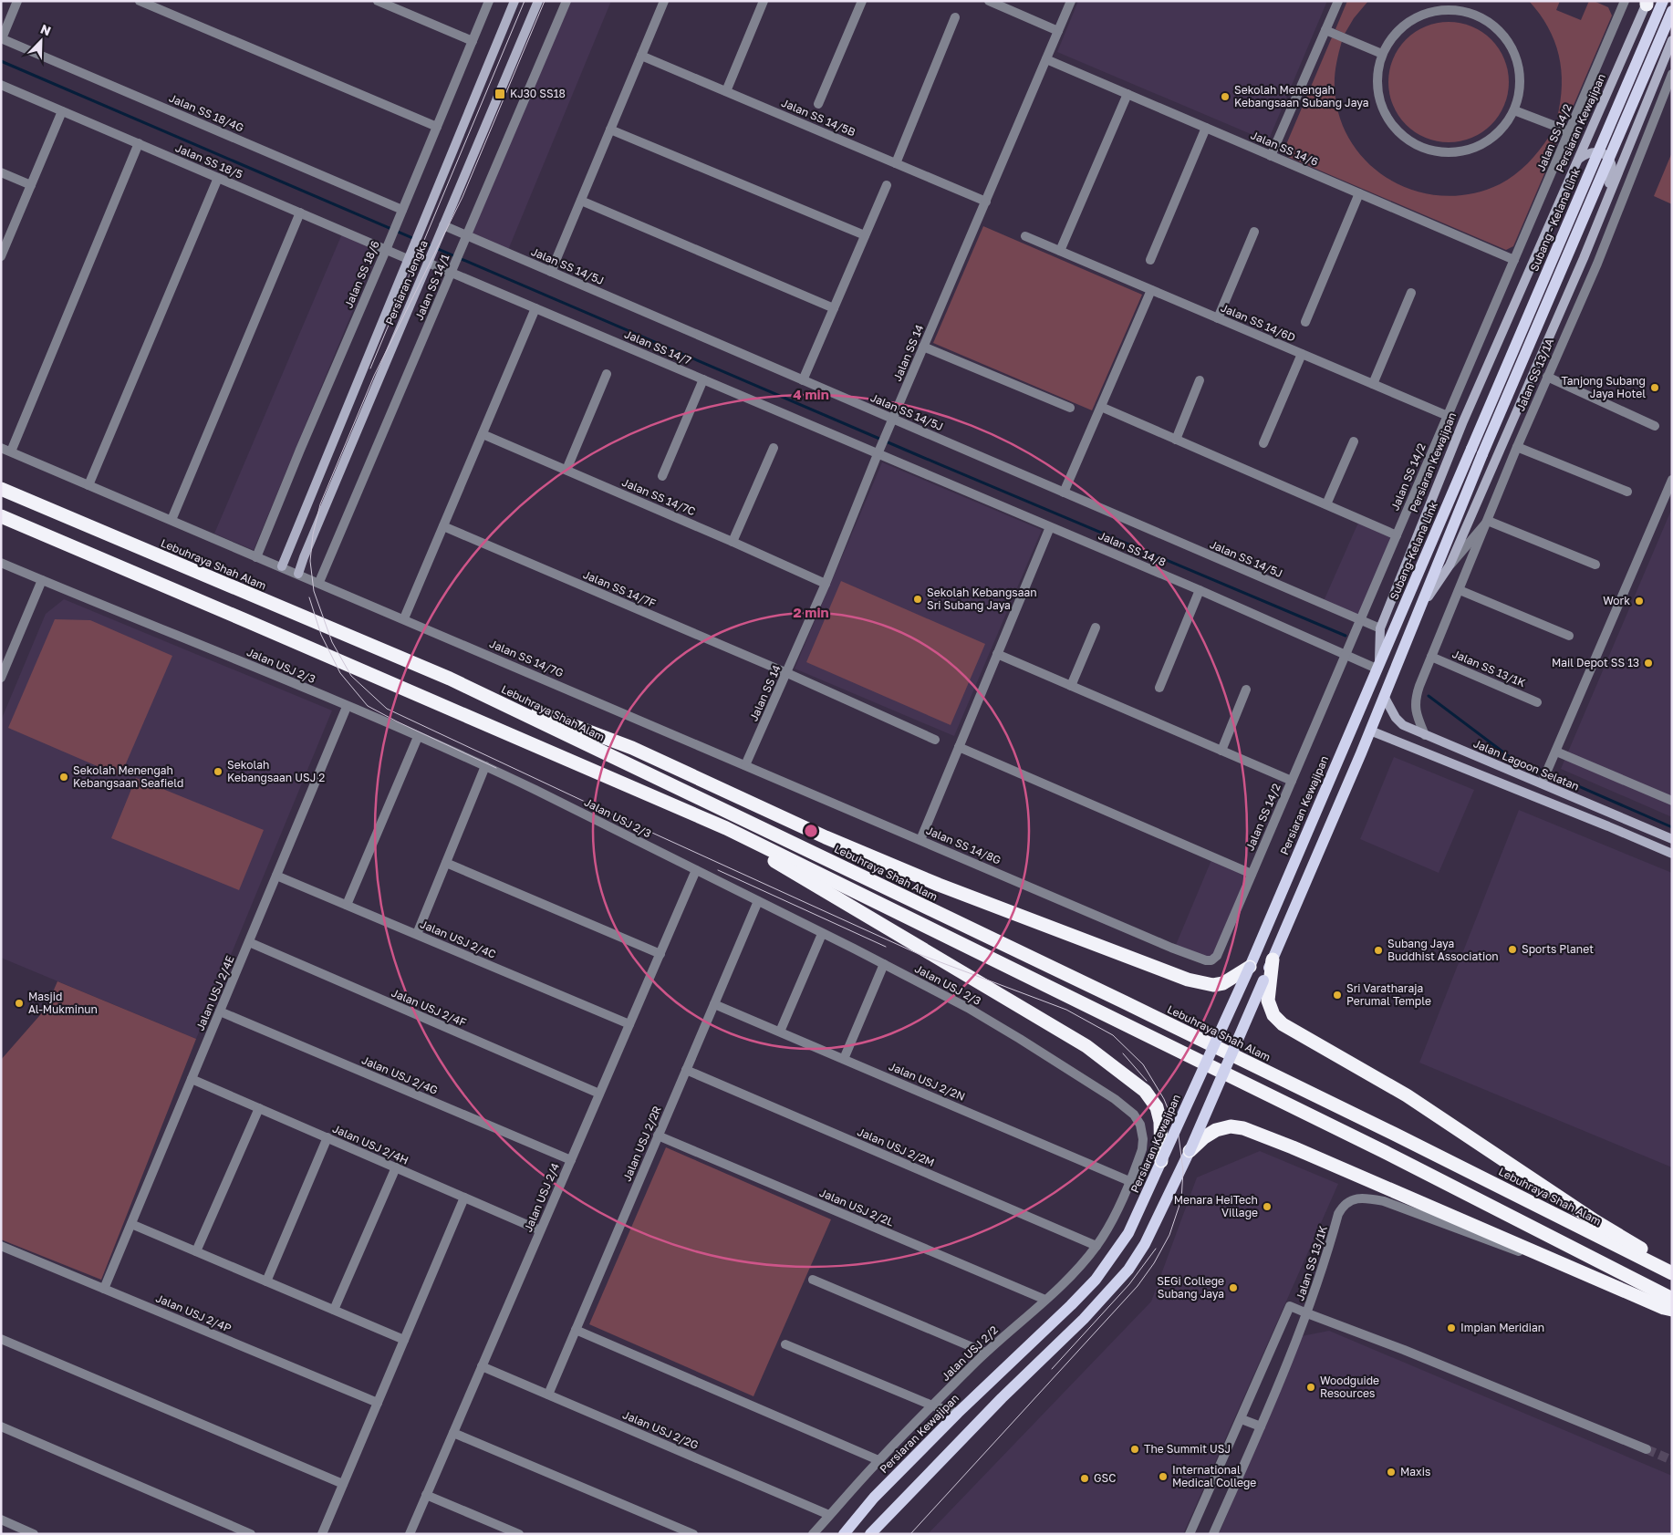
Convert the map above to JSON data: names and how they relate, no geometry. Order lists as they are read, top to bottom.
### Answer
{
  "streets": {
    "highway": ["Lebuhraya Shah Alam"],
    "main road": [
      "Persiaran Kewajipan",
      "Subang - Kelana Link",
      "Persiaran Jengka",
      "Subang-Kelana Link",
      "Jalan Lagoon Selatan"
    ],
    "street": [
      "Jalan SS 18/4G",
      "Jalan SS 14/5B",
      "Jalan SS 14/2",
      "Jalan SS 14/6",
      "Jalan SS 18/5",
      "Jalan SS 14/5J",
      "Jalan SS 18/6",
      "Jalan SS 14/1",
      "Jalan SS 14/6D",
      "Jalan SS 14/7",
      "Jalan SS 14",
      "Jalan SS 13/1A",
      "Jalan SS 14/7C",
      "Jalan SS 14/8",
      "Jalan SS 14/7F",
      "Jalan SS 14/7G",
      "Jalan USJ 2/3",
      "Jalan SS 13/1K",
      "Jalan SS 14/8G",
      "Jalan USJ 2/4C",
      "Jalan USJ 2/4E",
      "Jalan USJ 2/4F",
      "Jalan USJ 2/4G",
      "Jalan USJ 2/2N",
      "Jalan USJ 2/2R",
      "Jalan USJ 2/4H",
      "Jalan USJ 2/2M",
      "Jalan USJ 2/4",
      "Jalan USJ 2/2L",
      "Jalan USJ 2/4P",
      "Jalan USJ 2/2",
      "Jalan USJ 2/2G"
    ]
  },
  "crossings": [
    ["Jalan SS 18/4G", "Jalan SS 18/6"],
    ["Jalan SS 14/5B", "Jalan SS 14"],
    ["Persiaran Kewajipan", "Jalan SS 14/5J"],
    ["Persiaran Kewajipan", "Jalan SS 14/8"],
    ["Persiaran Kewajipan", "Subang-Kelana Link"],
    ["Jalan SS 14/2", "Jalan SS 14/6"],
    ["Jalan SS 14/2", "Jalan SS 14/5J"],
    ["Jalan SS 14/2", "Jalan SS 14/6D"],
    ["Jalan SS 14/2", "Jalan SS 14/8"],
    ["Jalan SS 14/2", "Jalan SS 14/8G"],
    ["Jalan SS 14/6", "Jalan SS 14"],
    ["Jalan SS 18/5", "Jalan SS 18/6"],
    ["Jalan SS 18/5", "Persiaran Jengka"],
    ["Subang - Kelana Link", "Subang-Kelana Link"],
    ["Jalan SS 14/5J", "Persiaran Jengka"],
    ["Jalan SS 14/5J", "Jalan SS 14/1"],
    ["Jalan SS 14/5J", "Jalan SS 14"],
    ["Persiaran Jengka", "Jalan SS 14/7"],
    ["Persiaran Jengka", "Jalan SS 14/7G"],
    ["Jalan SS 14/1", "Jalan SS 14/7"],
    ["Jalan SS 14/1", "Jalan SS 14/7G"],
    ["Jalan SS 14/7", "Jalan SS 14"],
    ["Jalan SS 14/7", "Jalan SS 14/8"],
    ["Jalan SS 14", "Jalan SS 14/7C"],
    ["Jalan SS 14", "Jalan SS 14/8"],
    ["Jalan SS 14", "Jalan SS 14/7F"],
    ["Jalan SS 14", "Jalan SS 14/7G"],
    ["Jalan SS 14", "Jalan SS 14/8G"],
    ["Jalan SS 13/1A", "Jalan SS 13/1K"],
    ["Jalan SS 13/1A", "Jalan Lagoon Selatan"],
    ["Jalan SS 14/8", "Subang-Kelana Link"],
    ["Jalan SS 14/7G", "Jalan SS 14/8G"],
    ["Jalan USJ 2/3", "Jalan USJ 2/4E"],
    ["Jalan USJ 2/3", "Jalan USJ 2/2N"],
    ["Jalan USJ 2/3", "Jalan USJ 2/2R"],
    ["Jalan USJ 2/3", "Jalan USJ 2/4"],
    ["Jalan USJ 2/3", "Jalan USJ 2/2"],
    ["Jalan USJ 2/4C", "Jalan USJ 2/4E"],
    ["Jalan USJ 2/4C", "Jalan USJ 2/4"],
    ["Jalan USJ 2/4E", "Jalan USJ 2/4F"],
    ["Jalan USJ 2/4E", "Jalan USJ 2/4G"],
    ["Jalan USJ 2/4E", "Jalan USJ 2/4H"],
    ["Jalan USJ 2/4E", "Jalan USJ 2/4P"],
    ["Jalan USJ 2/4F", "Jalan USJ 2/4"],
    ["Jalan USJ 2/4G", "Jalan USJ 2/4"],
    ["Jalan USJ 2/2N", "Jalan USJ 2/2R"],
    ["Jalan USJ 2/2N", "Jalan USJ 2/2"],
    ["Jalan USJ 2/2R", "Jalan USJ 2/2M"],
    ["Jalan USJ 2/2R", "Jalan USJ 2/2L"],
    ["Jalan USJ 2/2R", "Jalan USJ 2/2G"],
    ["Jalan USJ 2/4H", "Jalan USJ 2/4"],
    ["Jalan USJ 2/2M", "Jalan USJ 2/2"],
    ["Jalan USJ 2/4", "Jalan USJ 2/2G"],
    ["Jalan USJ 2/2L", "Jalan USJ 2/2"],
    ["Jalan USJ 2/2", "Jalan USJ 2/2G"]
  ],
  "places": {
    "transit": ["KJ30 SS18"],
    "other": [
      "Sekolah Menengah Kebangsaan Subang Jaya",
      "Tanjong Subang Jaya Hotel",
      "Sekolah Kebangsaan Sri Subang Jaya",
      "Work",
      "Mail Depot SS 13",
      "Sekolah Kebangsaan USJ 2",
      "Sekolah Menengah Kebangsaan Seafield",
      "Sports Planet",
      "Subang Jaya Buddhist Association",
      "Sri Varatharaja Perumal Temple",
      "Masjid Al-Mukminun",
      "Menara HeiTech Village",
      "SEGi College Subang Jaya",
      "Impian Meridian",
      "Woodguide Resources",
      "The Summit USJ",
      "Maxis",
      "International Medical College",
      "GSC"
    ]
  },
  "north": "top right",
  "rings": ["4 min", "2 min"]
}
